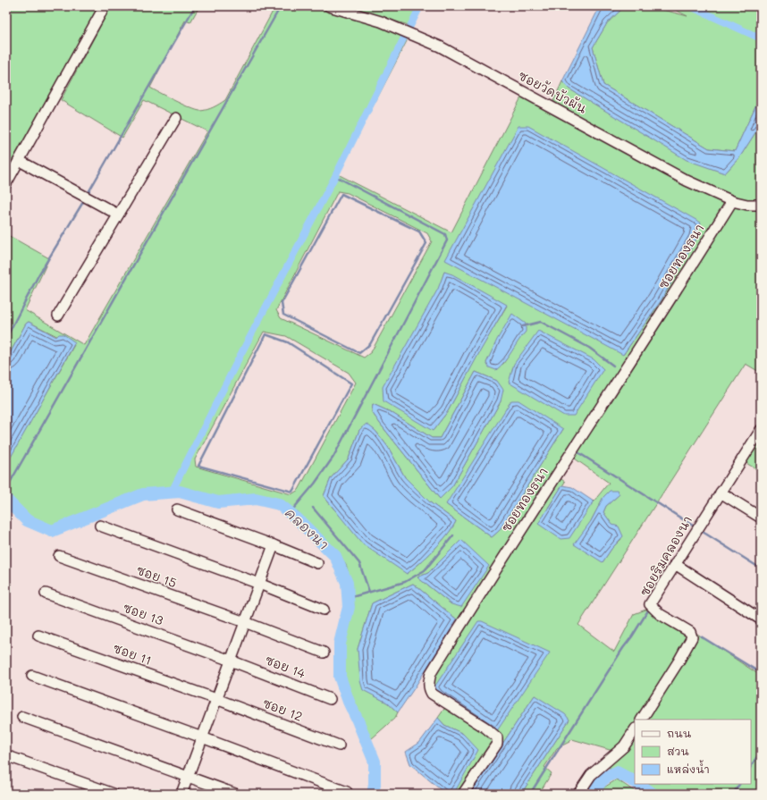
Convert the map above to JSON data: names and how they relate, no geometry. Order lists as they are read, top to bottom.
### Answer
{
  "streets": {
    "street": [
      "ซอยวัดบัวผัน",
      "ซอยทองธนา",
      "ซอยริมคลองนา",
      "ซอย 15",
      "ซอย 13",
      "ซอย 11",
      "ซอย 14",
      "ซอย 12"
    ]
  },
  "crossings": [
    ["ซอยวัดบัวผัน", "ซอยทองธนา"],
    ["ซอย 13", "ซอย 14"],
    ["ซอย 11", "ซอย 12"]
  ],
  "water": ["คลองนา"],
  "legend": ["ถนน", "สวน", "แหล่งน้ำ"]
}
